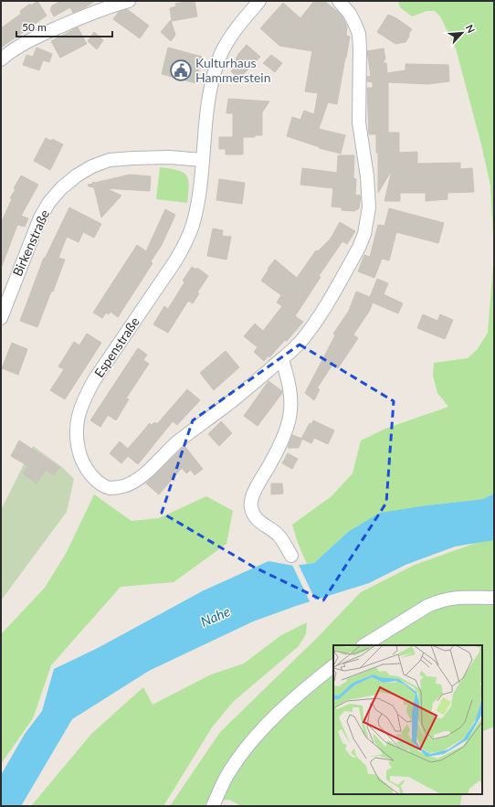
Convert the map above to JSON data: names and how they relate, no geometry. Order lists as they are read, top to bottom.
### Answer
{
  "streets": {
    "street": ["Birkenstraße", "Espenstraße"]
  },
  "crossings": [
    ["Birkenstraße", "Espenstraße"]
  ],
  "water": ["Nahe"],
  "places": {
    "public building": ["Kulturhaus Hammerstein"]
  },
  "scale_bar": "50 m",
  "north": "top right"
}
